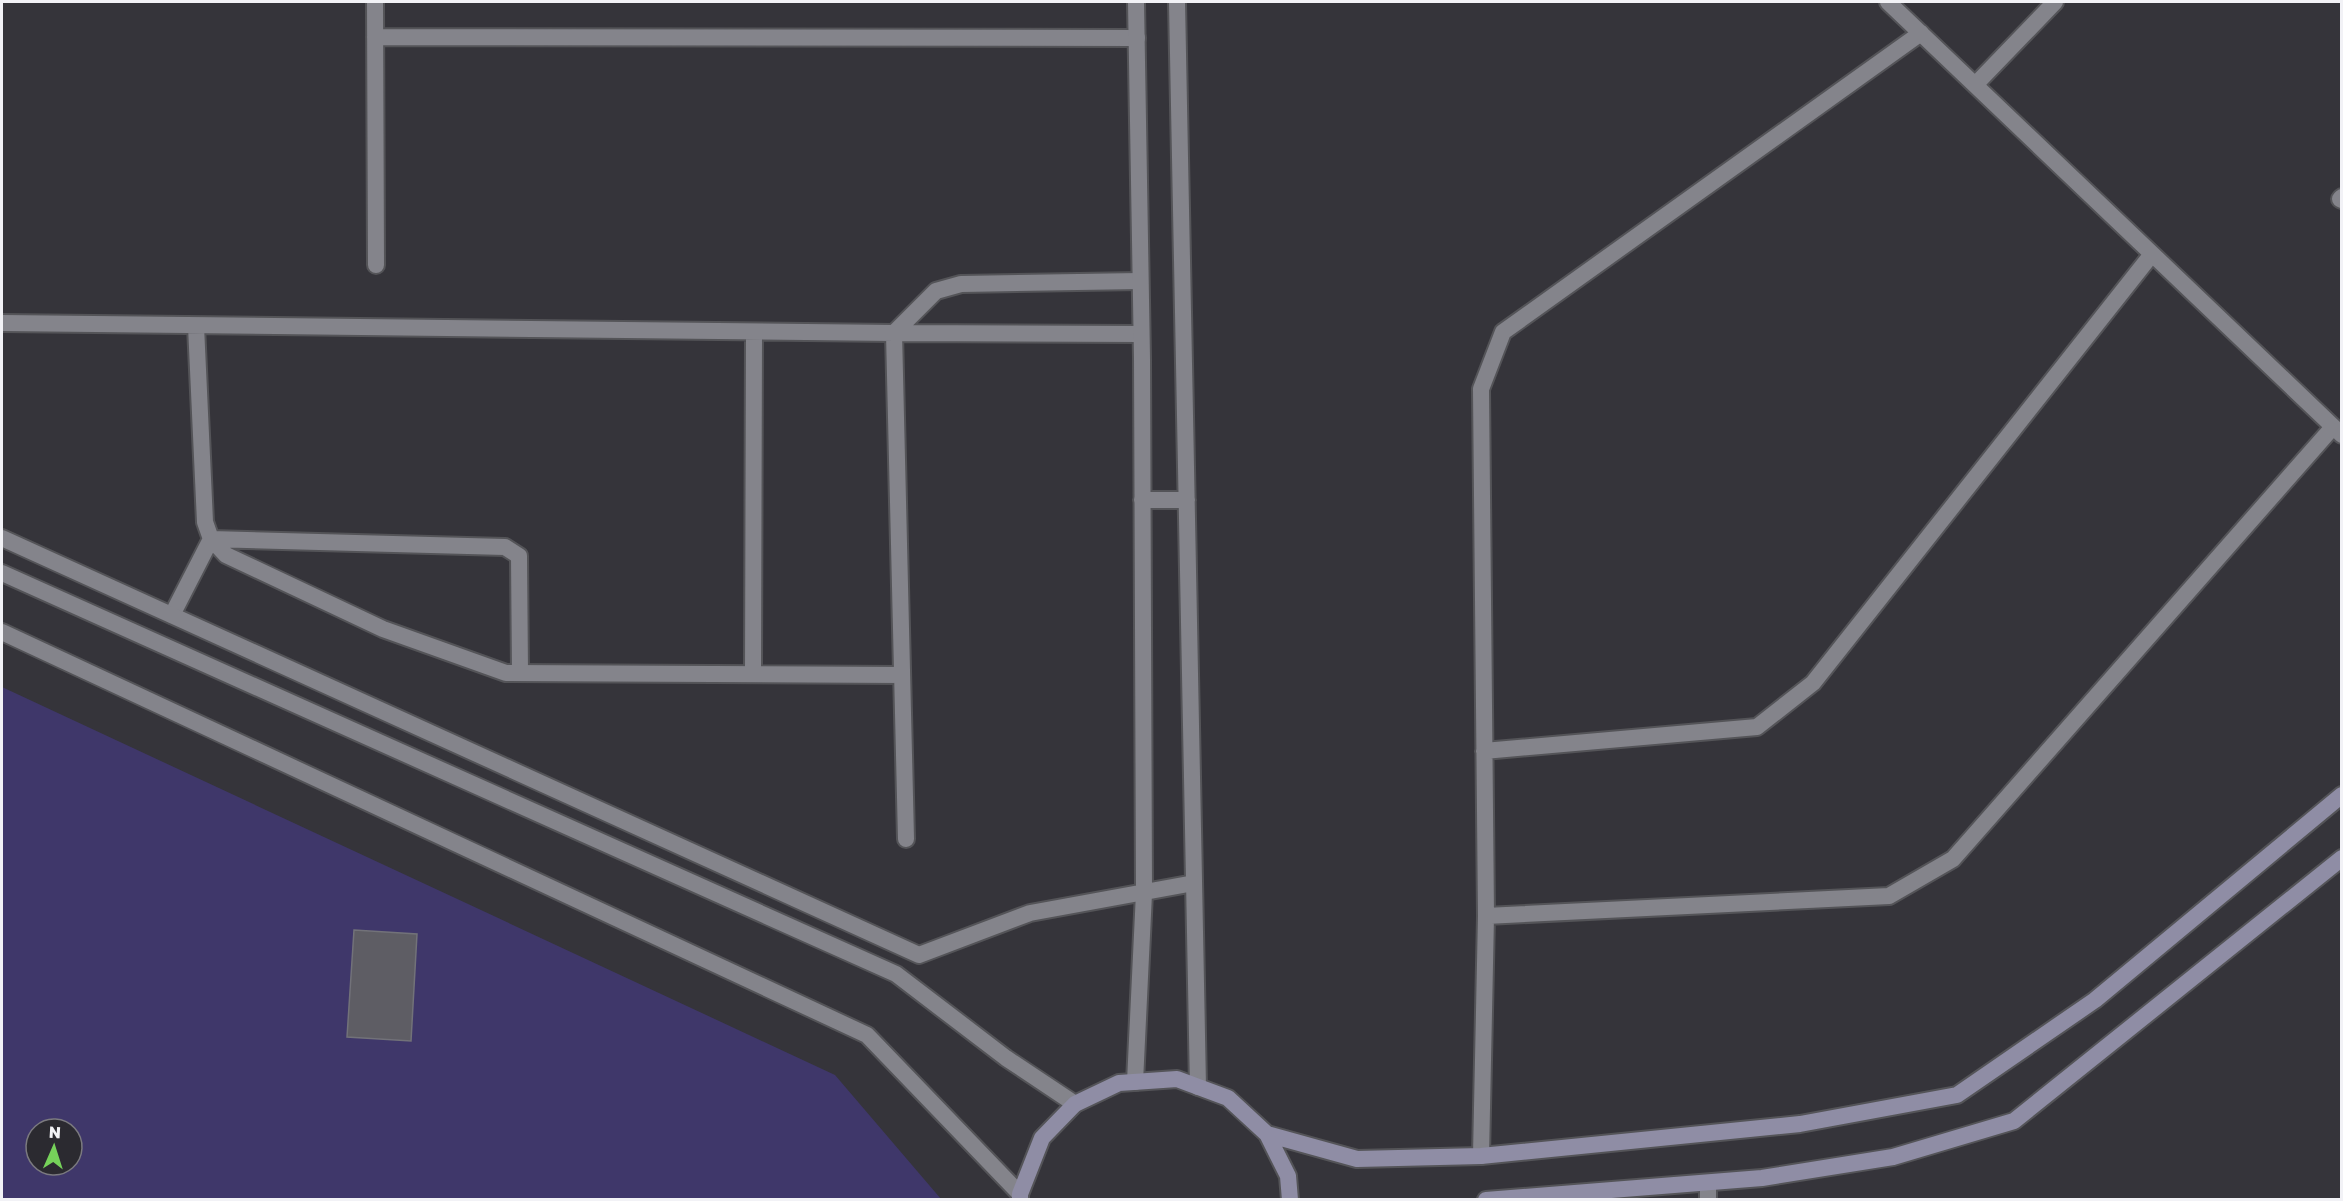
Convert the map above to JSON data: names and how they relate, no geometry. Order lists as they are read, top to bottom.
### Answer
{
  "north": "top"
}
